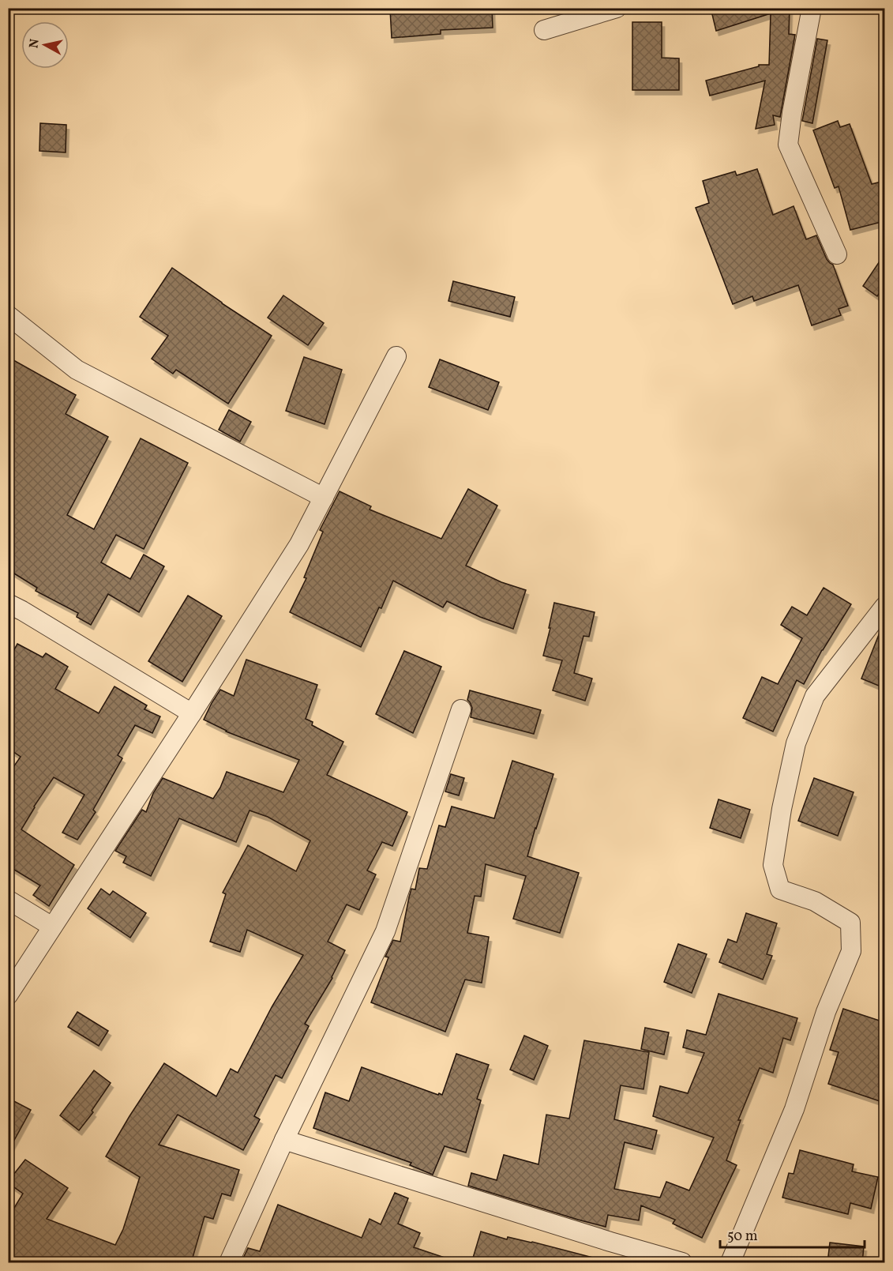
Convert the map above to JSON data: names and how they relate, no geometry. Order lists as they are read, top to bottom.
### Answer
{
  "scale_bar": "50 m",
  "north": "left"
}
